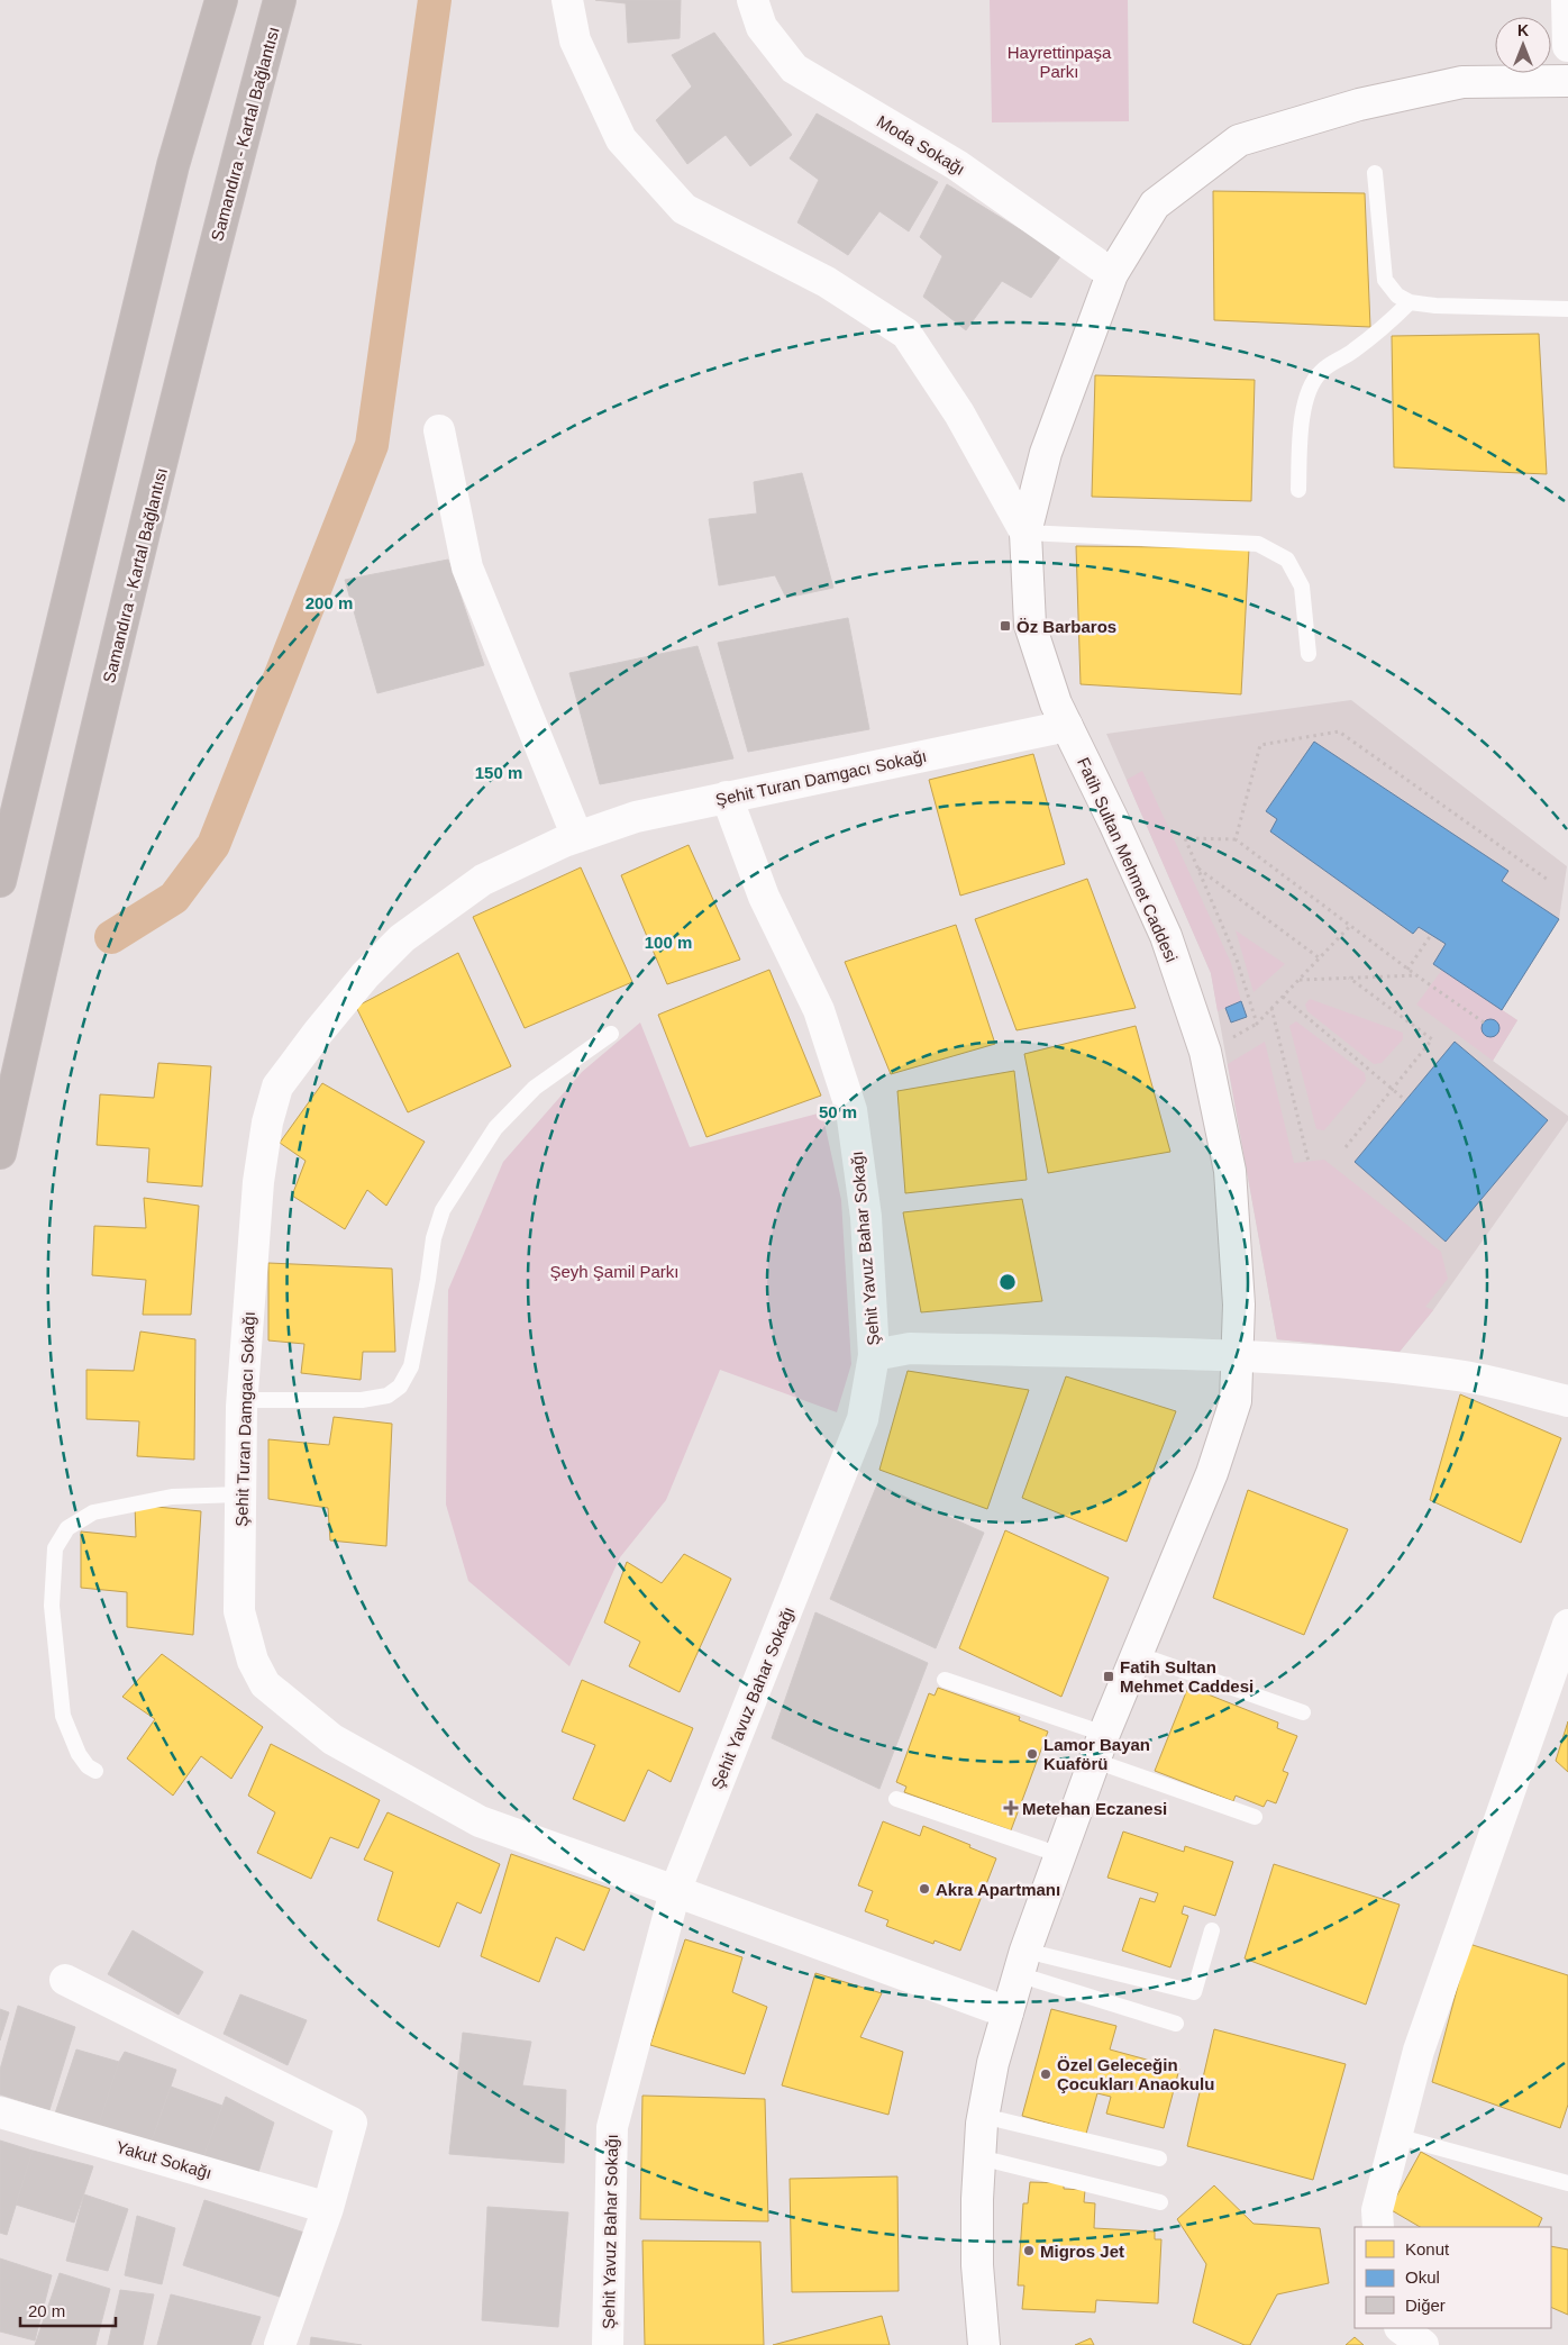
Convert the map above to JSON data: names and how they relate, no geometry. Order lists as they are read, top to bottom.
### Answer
{
  "streets": {
    "highway": ["Samandıra - Kartal Bağlantısı"],
    "street": [
      "Moda Sokağı",
      "Şehit Turan Damgacı Sokağı",
      "Fatih Sultan Mehmet Caddesi",
      "Şehit Yavuz Bahar Sokağı",
      "Yakut Sokağı"
    ]
  },
  "crossings": [
    ["Moda Sokağı", "Fatih Sultan Mehmet Caddesi"],
    ["Şehit Turan Damgacı Sokağı", "Fatih Sultan Mehmet Caddesi"],
    ["Şehit Turan Damgacı Sokağı", "Şehit Yavuz Bahar Sokağı"]
  ],
  "parks": ["Hayrettinpaşa Parkı", "Şeyh Şamil Parkı"],
  "places": {
    "transit": ["Öz Barbaros", "Fatih Sultan Mehmet Caddesi"],
    "other": [
      "Lamor Bayan Kuaförü",
      "Akra Apartmanı",
      "Özel Geleceğin Çocukları Anaokulu",
      "Migros Jet"
    ],
    "health": ["Metehan Eczanesi"]
  },
  "legend": ["Konut", "Okul", "Diğer"],
  "scale_bar": "20 m",
  "north": "top",
  "rings": [
    "200 m",
    "150 m",
    "100 m",
    "50 m"
  ]
}
